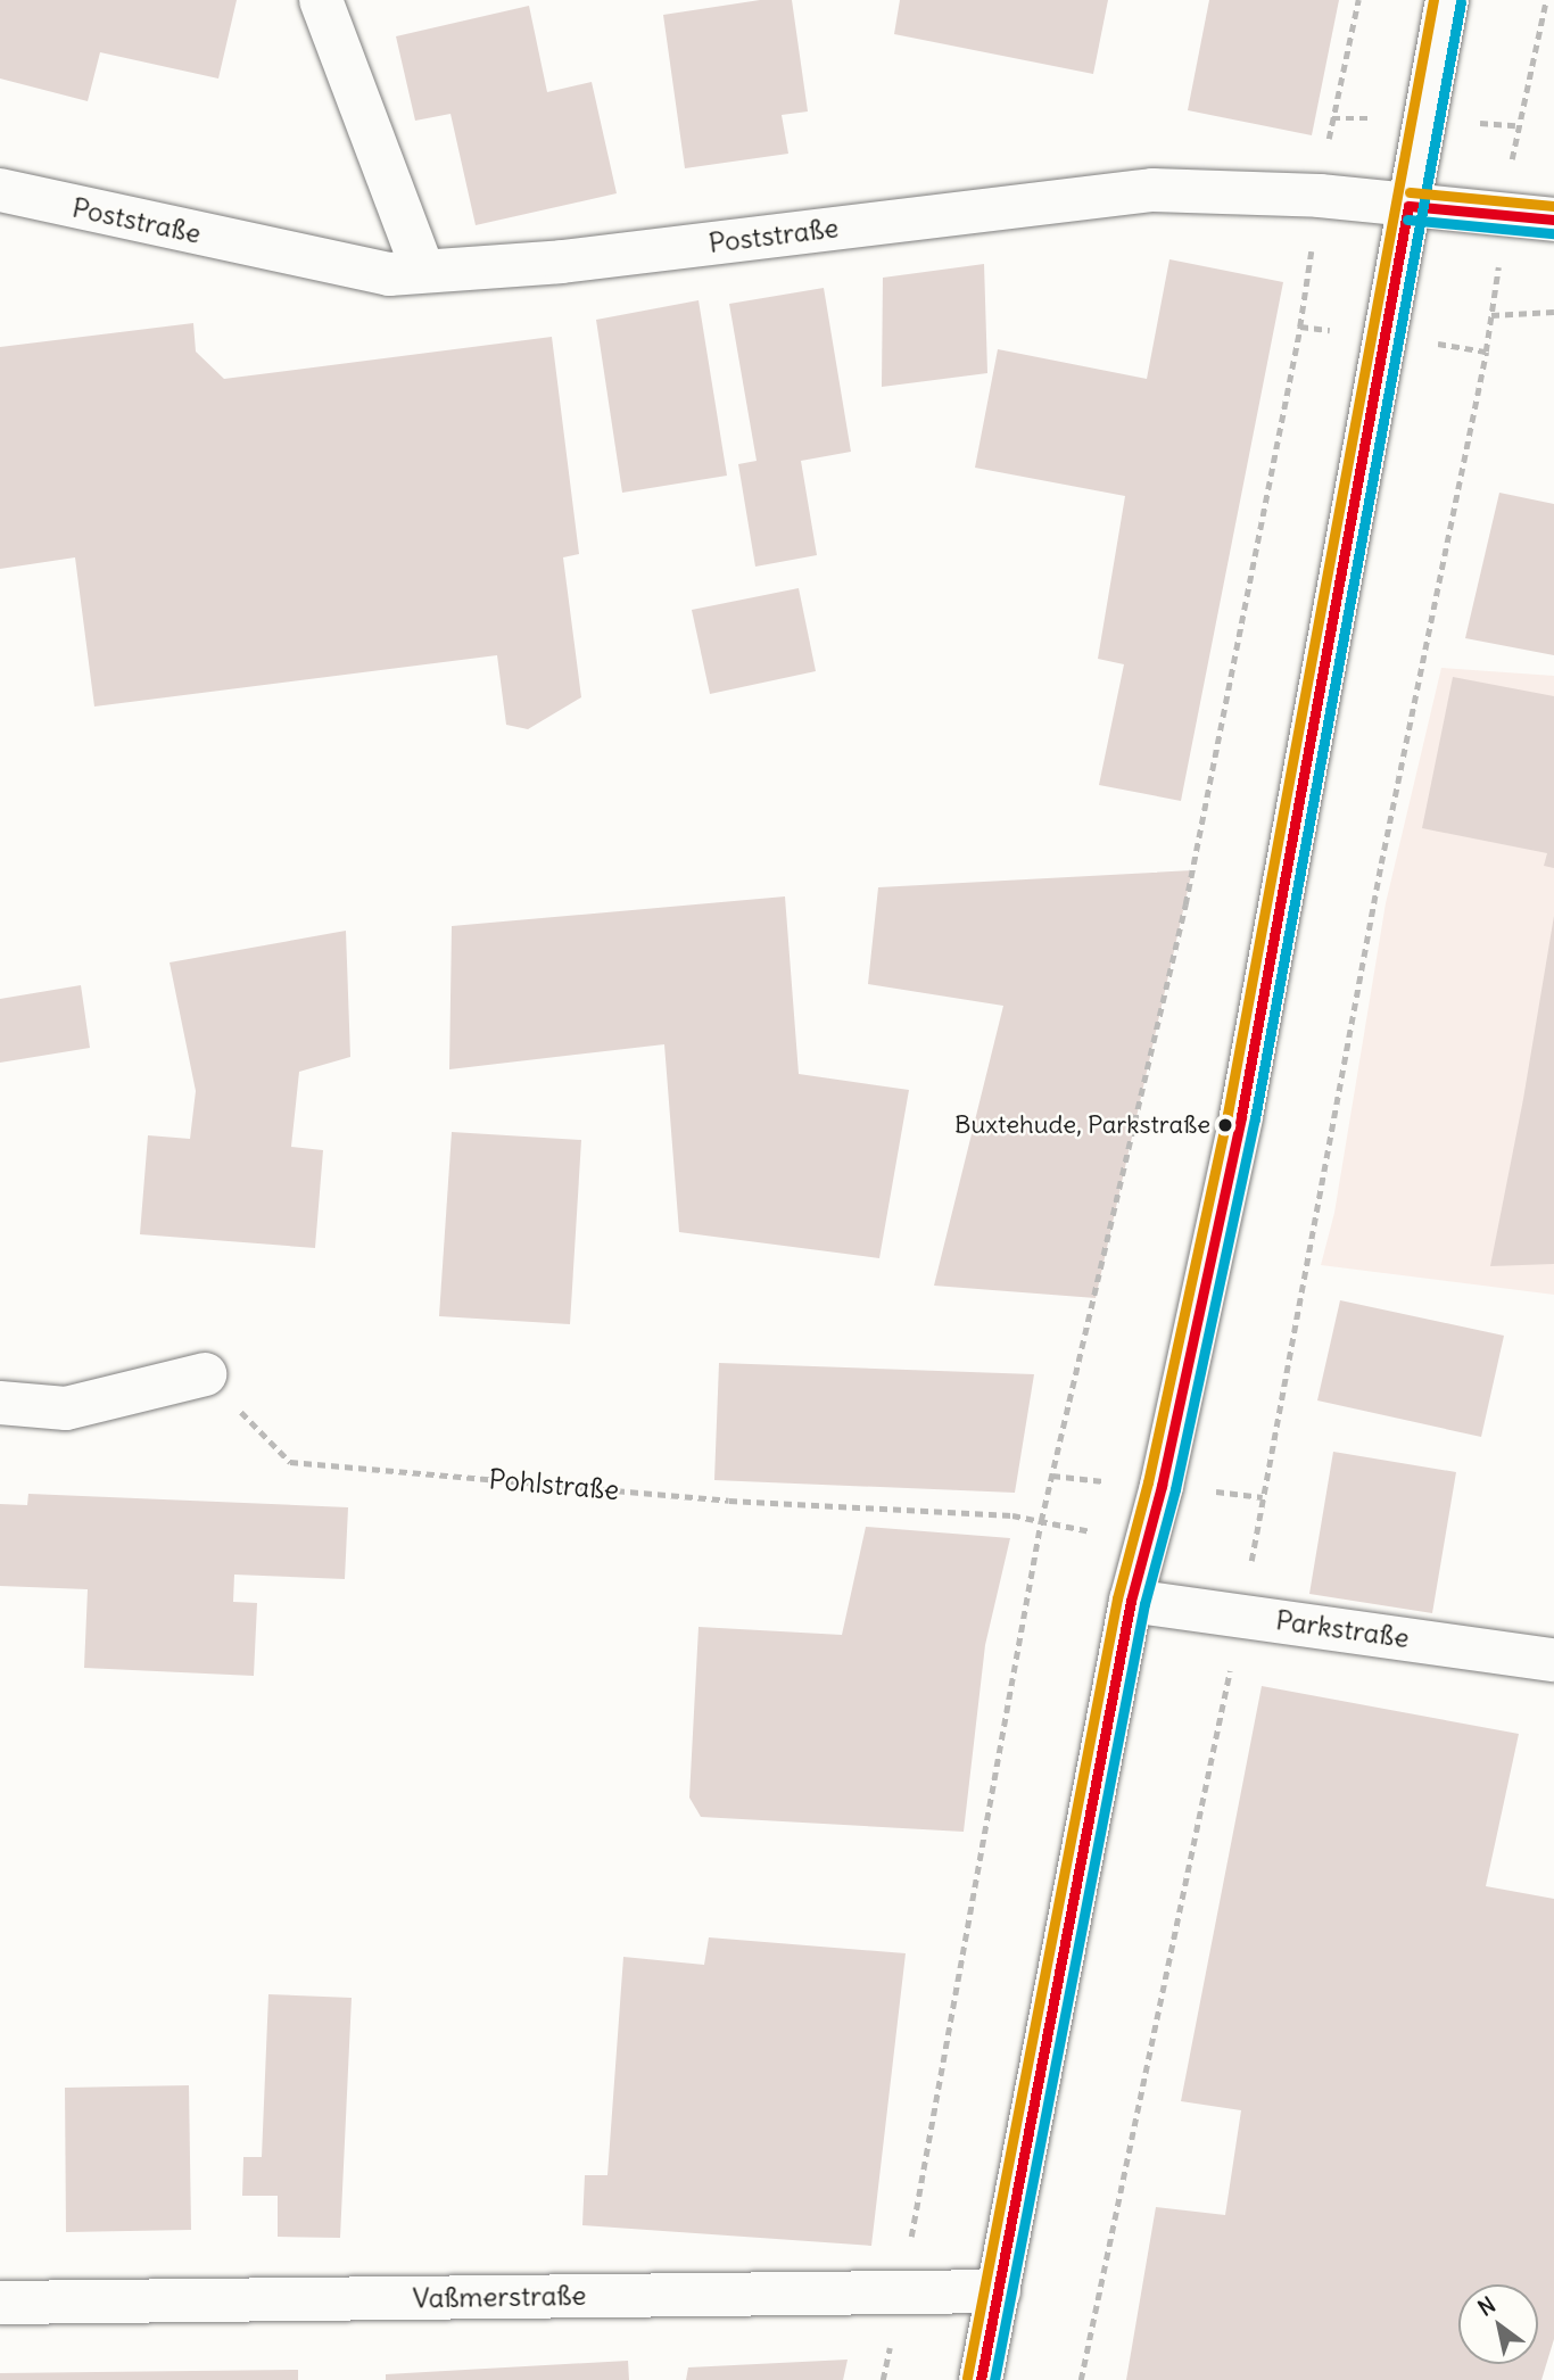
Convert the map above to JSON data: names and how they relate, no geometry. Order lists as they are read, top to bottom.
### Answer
{
  "streets": {
    "street": ["Poststraße", "Parkstraße", "Vaßmerstraße"],
    "path": ["Pohlstraße"]
  },
  "places": ["Buxtehude, Parkstraße"],
  "north": "top left"
}
